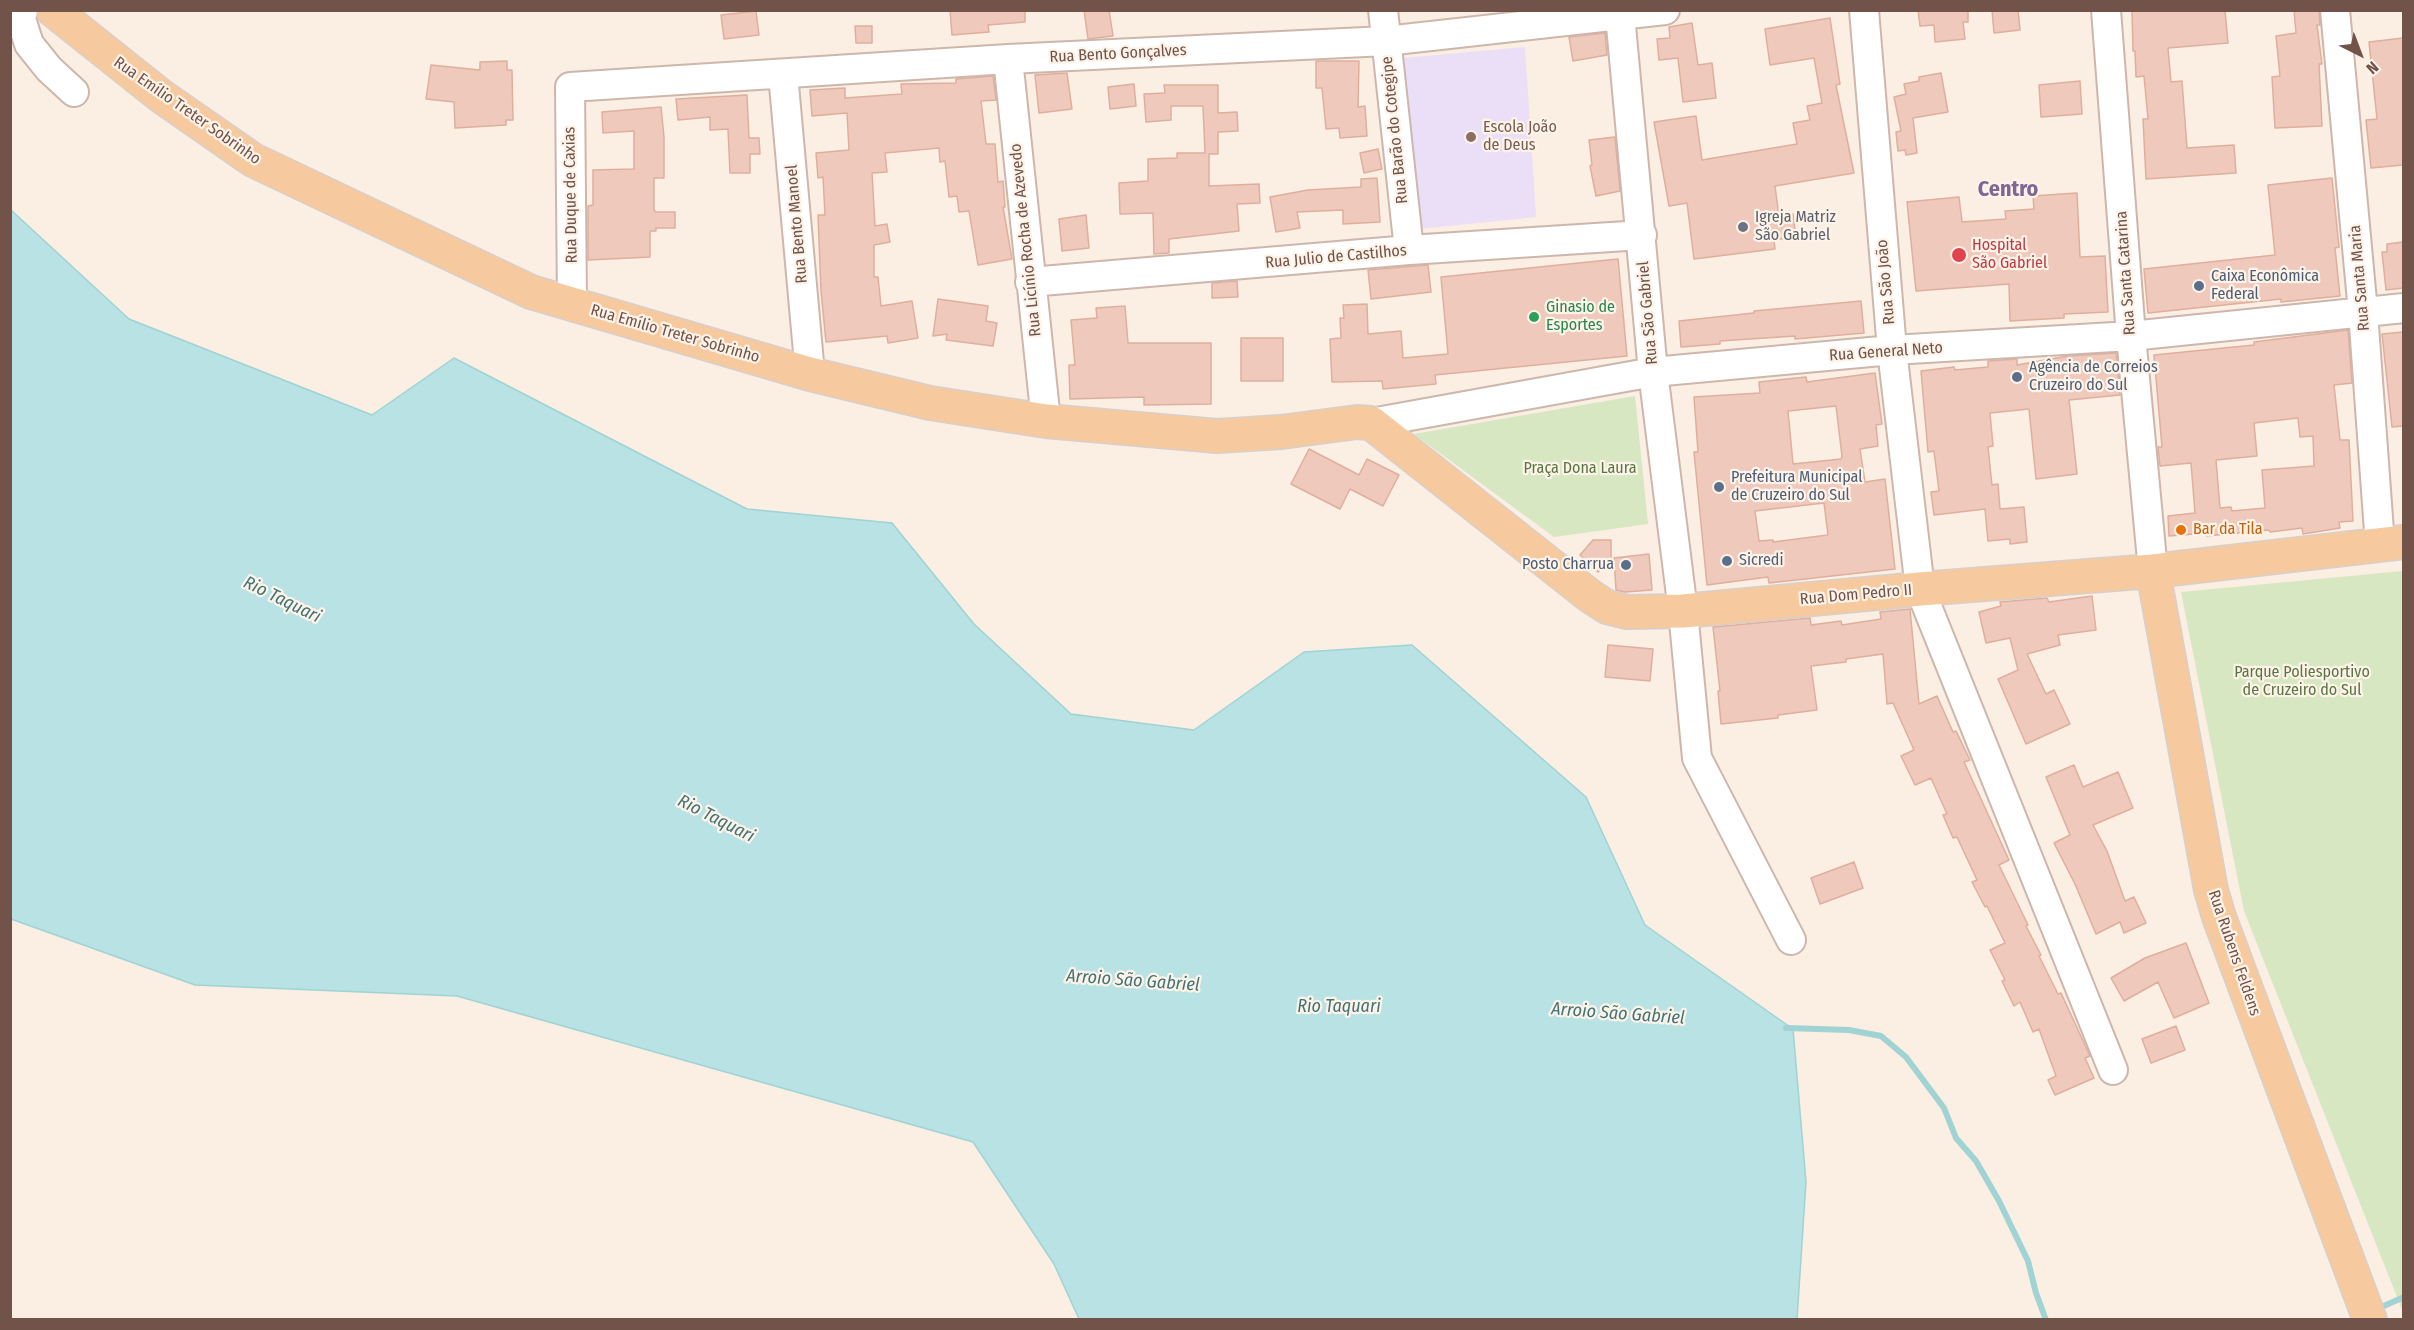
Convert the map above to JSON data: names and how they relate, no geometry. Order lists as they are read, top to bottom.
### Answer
{
  "streets": {
    "main road": ["Rua Emílio Treter Sobrinho", "Rua Dom Pedro II", "Rua Rubens Feldens"],
    "street": [
      "Rua Bento Gonçalves",
      "Rua Barão do Cotegipe",
      "Rua Duque de Caxias",
      "Rua Bento Manoel",
      "Rua Licínio Rocha de Azevedo",
      "Rua Julio de Castilhos",
      "Rua Santa Catarina",
      "Rua Santa Maria",
      "Rua São João",
      "Rua São Gabriel",
      "Rua General Neto"
    ]
  },
  "crossings": [
    ["Rua Bento Gonçalves", "Rua Barão do Cotegipe"],
    ["Rua Bento Gonçalves", "Rua Duque de Caxias"],
    ["Rua Bento Gonçalves", "Rua Bento Manoel"],
    ["Rua Bento Gonçalves", "Rua Licínio Rocha de Azevedo"],
    ["Rua Bento Gonçalves", "Rua São Gabriel"],
    ["Rua Emílio Treter Sobrinho", "Rua Duque de Caxias"],
    ["Rua Emílio Treter Sobrinho", "Rua Bento Manoel"],
    ["Rua Emílio Treter Sobrinho", "Rua Licínio Rocha de Azevedo"],
    ["Rua Emílio Treter Sobrinho", "Rua General Neto"],
    ["Rua Emílio Treter Sobrinho", "Rua Dom Pedro II"],
    ["Rua Barão do Cotegipe", "Rua Julio de Castilhos"],
    ["Rua Licínio Rocha de Azevedo", "Rua Julio de Castilhos"],
    ["Rua Julio de Castilhos", "Rua São Gabriel"],
    ["Rua Santa Catarina", "Rua General Neto"],
    ["Rua Santa Catarina", "Rua Dom Pedro II"],
    ["Rua Santa Catarina", "Rua Rubens Feldens"],
    ["Rua Santa Maria", "Rua General Neto"],
    ["Rua Santa Maria", "Rua Dom Pedro II"],
    ["Rua São João", "Rua General Neto"],
    ["Rua São João", "Rua Dom Pedro II"],
    ["Rua São Gabriel", "Rua General Neto"],
    ["Rua São Gabriel", "Rua Dom Pedro II"],
    ["Rua General Neto", "Rua Dom Pedro II"],
    ["Rua Dom Pedro II", "Rua Rubens Feldens"]
  ],
  "districts": ["Centro"],
  "water": ["Rio Taquari", "Arroio São Gabriel"],
  "parks": ["Praça Dona Laura", "Parque Poliesportivo de Cruzeiro do Sul"],
  "places": [
    "Escola João de Deus",
    "Igreja Matriz São Gabriel",
    "Hospital São Gabriel",
    "Caixa Econômica Federal",
    "Ginasio de Esportes",
    "Agência de Correios Cruzeiro do Sul",
    "Prefeitura Municipal de Cruzeiro do Sul",
    "Bar da Tila",
    "Sicredi",
    "Posto Charrua"
  ],
  "north": "bottom right"
}
